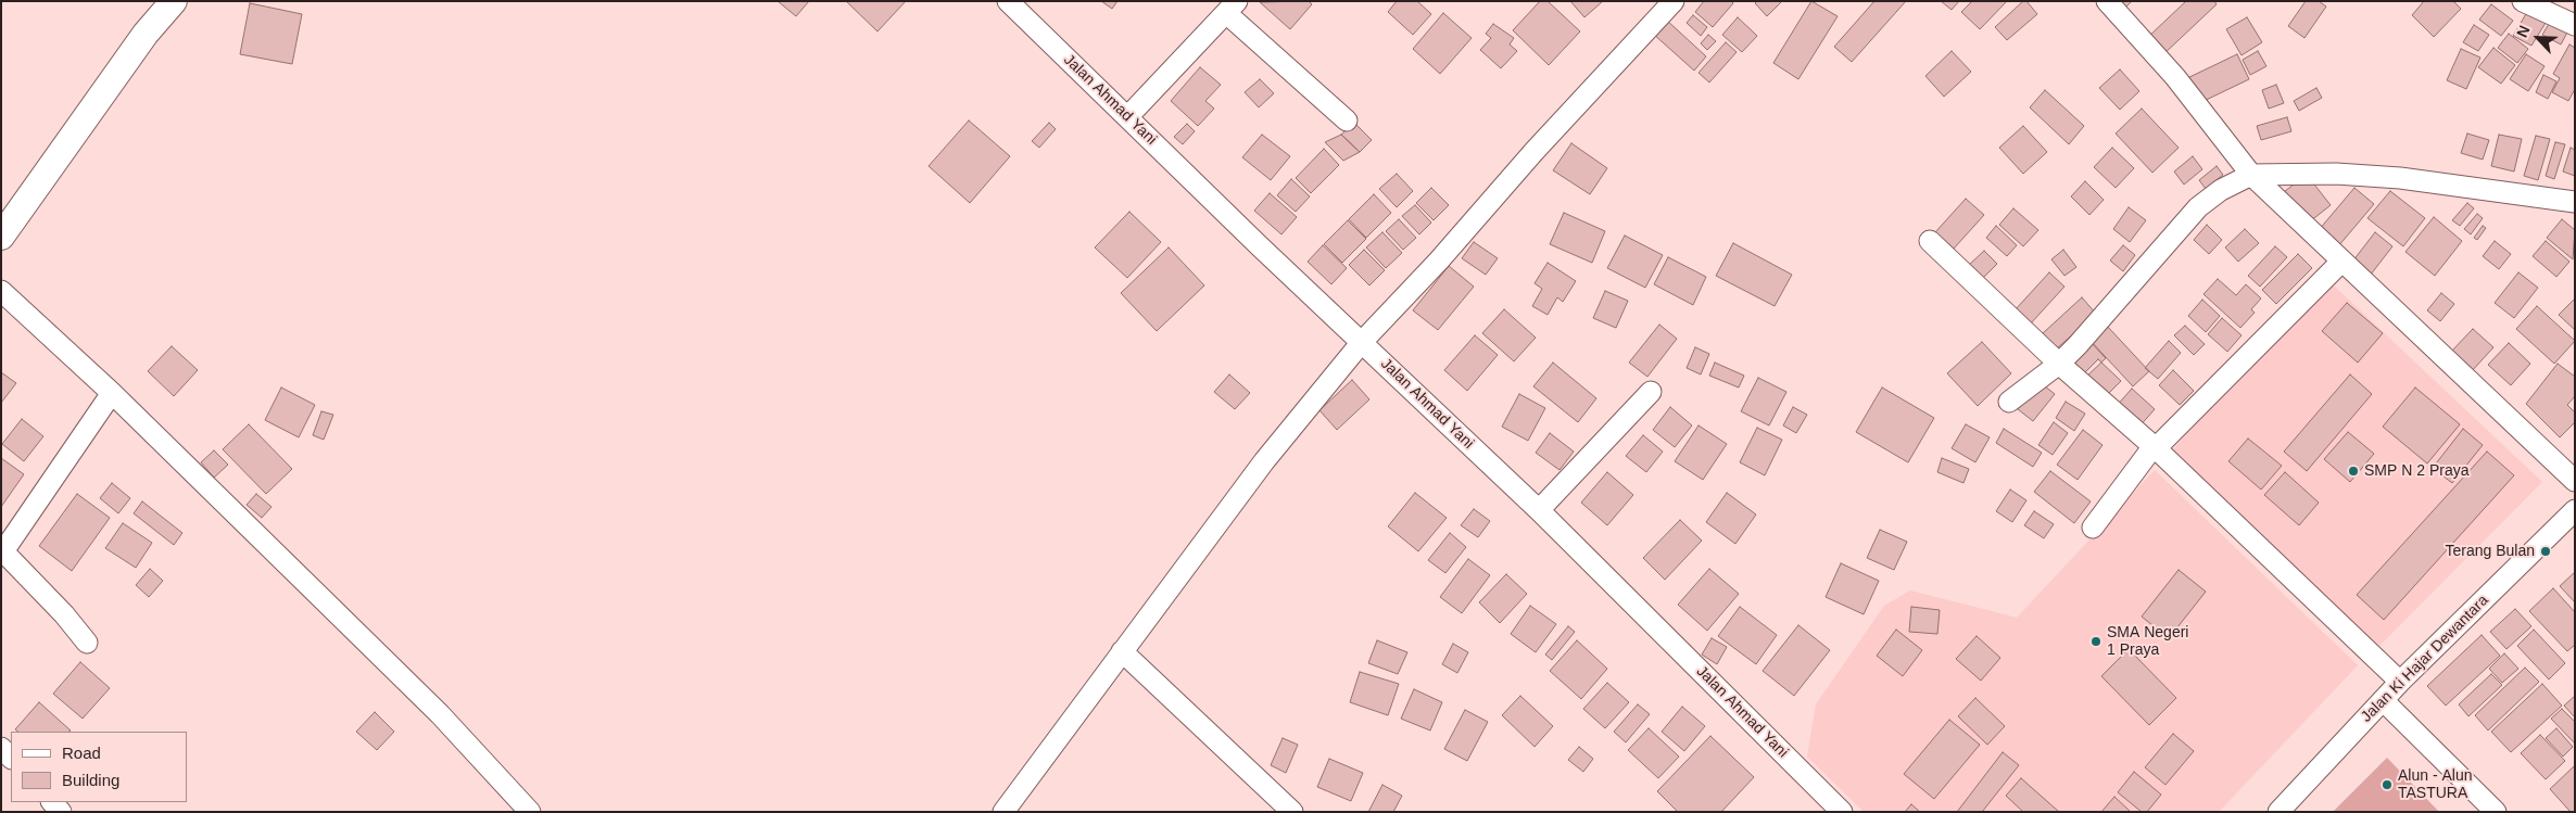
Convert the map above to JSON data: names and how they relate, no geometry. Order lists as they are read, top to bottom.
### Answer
{
  "streets": {
    "street": ["Jalan Ahmad Yani", "Jalan Ki Hajar Dewantara"]
  },
  "places": [
    "SMP N 2 Praya",
    "Terang Bulan",
    "SMA Negeri 1 Praya",
    "Alun - Alun TASTURA"
  ],
  "legend": ["Road", "Building"],
  "north": "top left"
}
